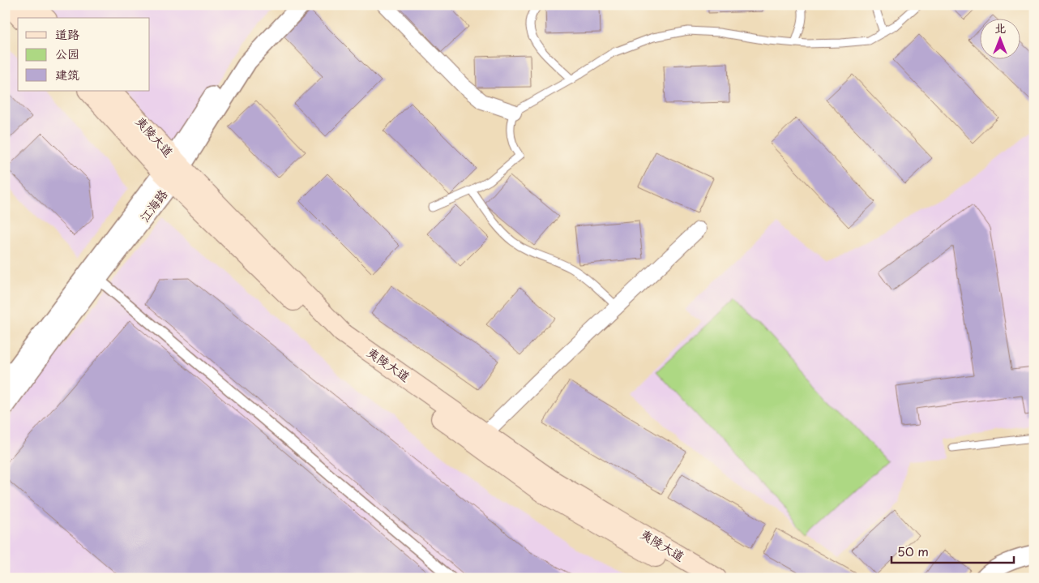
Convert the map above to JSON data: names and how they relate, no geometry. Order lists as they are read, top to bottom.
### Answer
{
  "streets": {
    "main road": ["夷陵大道"],
    "street": ["江海路"]
  },
  "crossings": [
    ["夷陵大道", "江海路"]
  ],
  "legend": ["道路", "公园", "建筑"],
  "scale_bar": "50 m",
  "north": "top"
}
